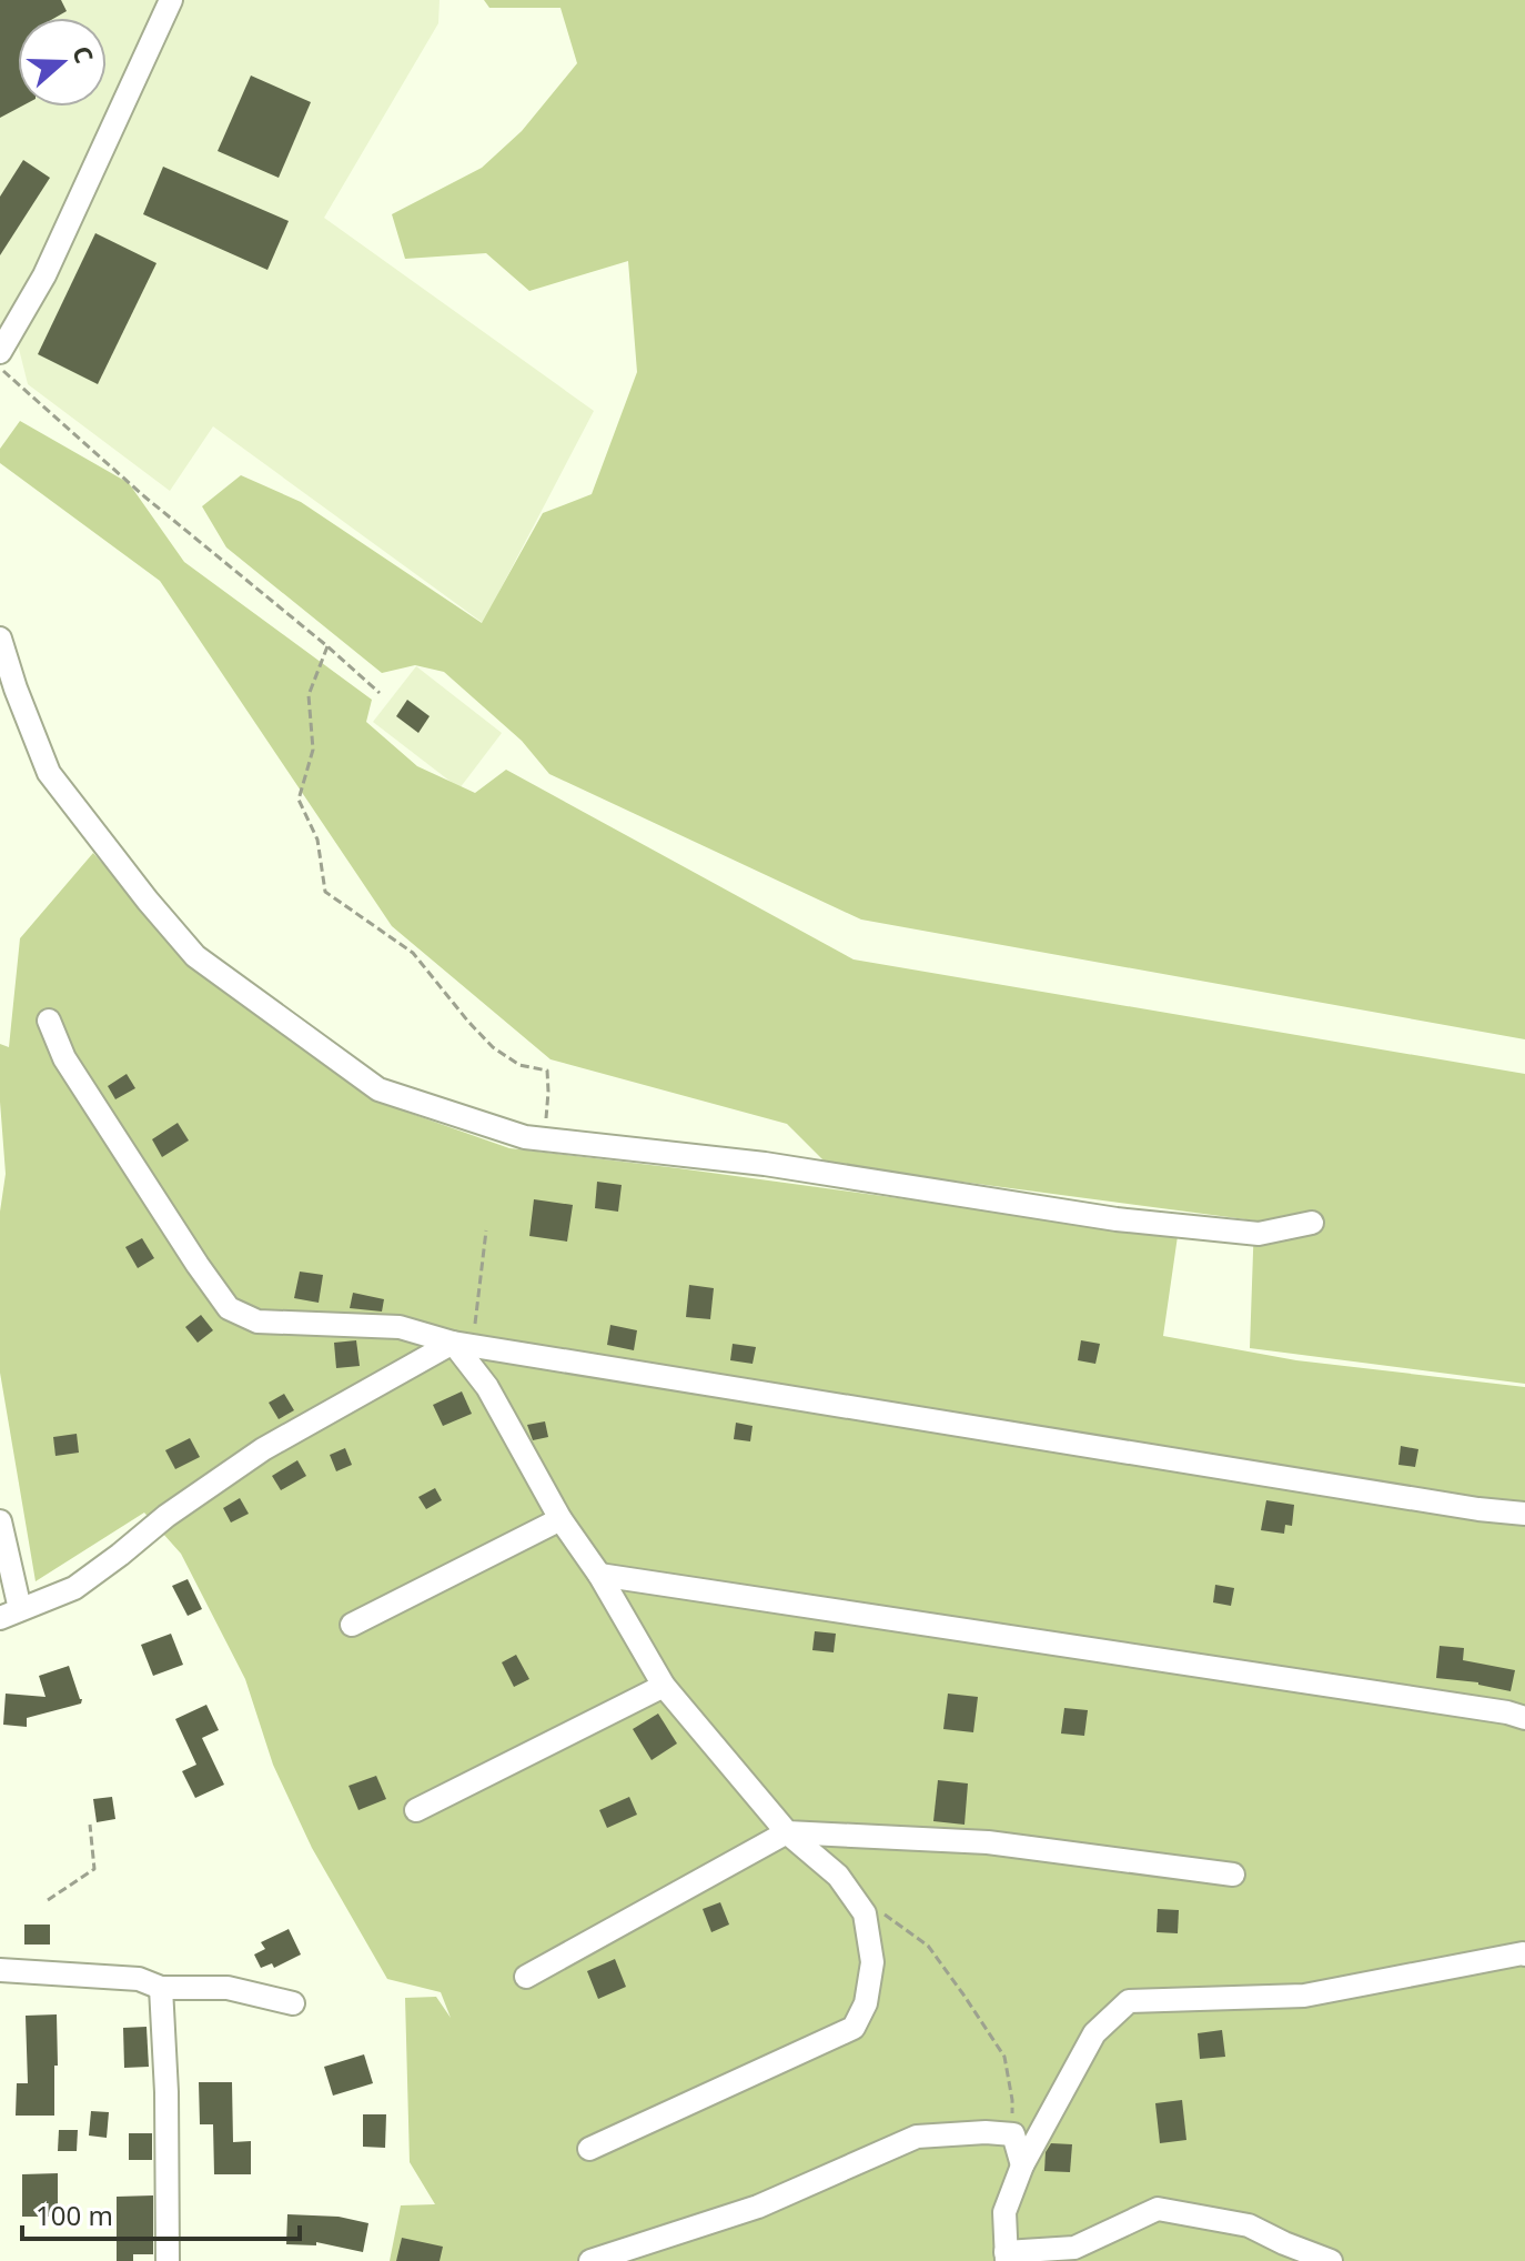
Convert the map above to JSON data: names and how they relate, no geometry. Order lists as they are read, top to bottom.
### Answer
{
  "scale_bar": "100 m",
  "north": "right"
}
